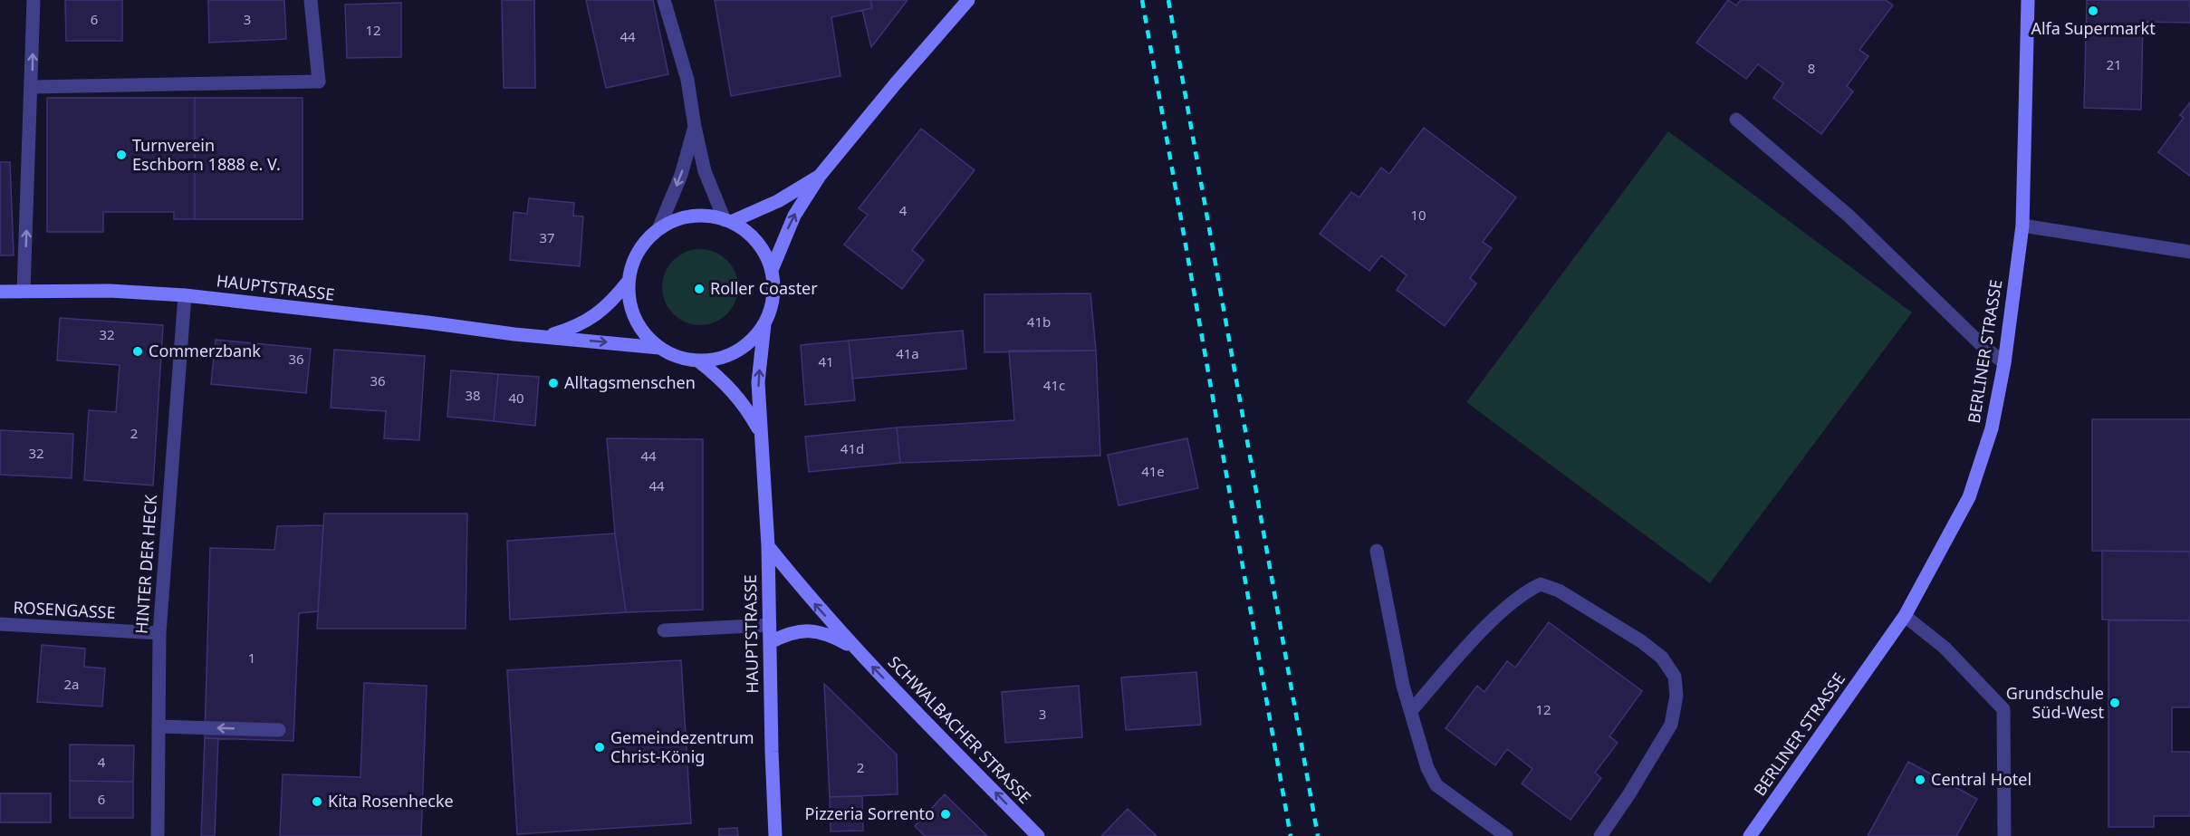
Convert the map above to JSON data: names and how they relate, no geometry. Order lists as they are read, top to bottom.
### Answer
{
  "streets": {
    "street": [
      "HAUPTSTRASSE",
      "BERLINER STRASSE",
      "HINTER DER HECK",
      "ROSENGASSE",
      "SCHWALBACHER STRASSE"
    ]
  },
  "crossings": [
    ["HAUPTSTRASSE", "HINTER DER HECK"],
    ["HAUPTSTRASSE", "SCHWALBACHER STRASSE"],
    ["HINTER DER HECK", "ROSENGASSE"]
  ],
  "one_way": ["SCHWALBACHER STRASSE"],
  "places": [
    "Alfa Supermarkt",
    "Turnverein Eschborn 1888 e. V.",
    "Roller Coaster",
    "Commerzbank",
    "Alltagsmenschen",
    "Grundschule Süd-West",
    "Gemeindezentrum Christ-König",
    "Central Hotel",
    "Kita Rosenhecke",
    "Pizzeria Sorrento"
  ],
  "house_numbers": [
    "6",
    "3",
    "12",
    "44",
    "21",
    "8",
    "4",
    "10",
    "37",
    "41b",
    "32",
    "41a",
    "36",
    "41",
    "36",
    "41c",
    "38",
    "40",
    "2",
    "41d",
    "32",
    "44",
    "41e",
    "44",
    "1",
    "2a",
    "12",
    "3",
    "4",
    "2",
    "6"
  ]
}
